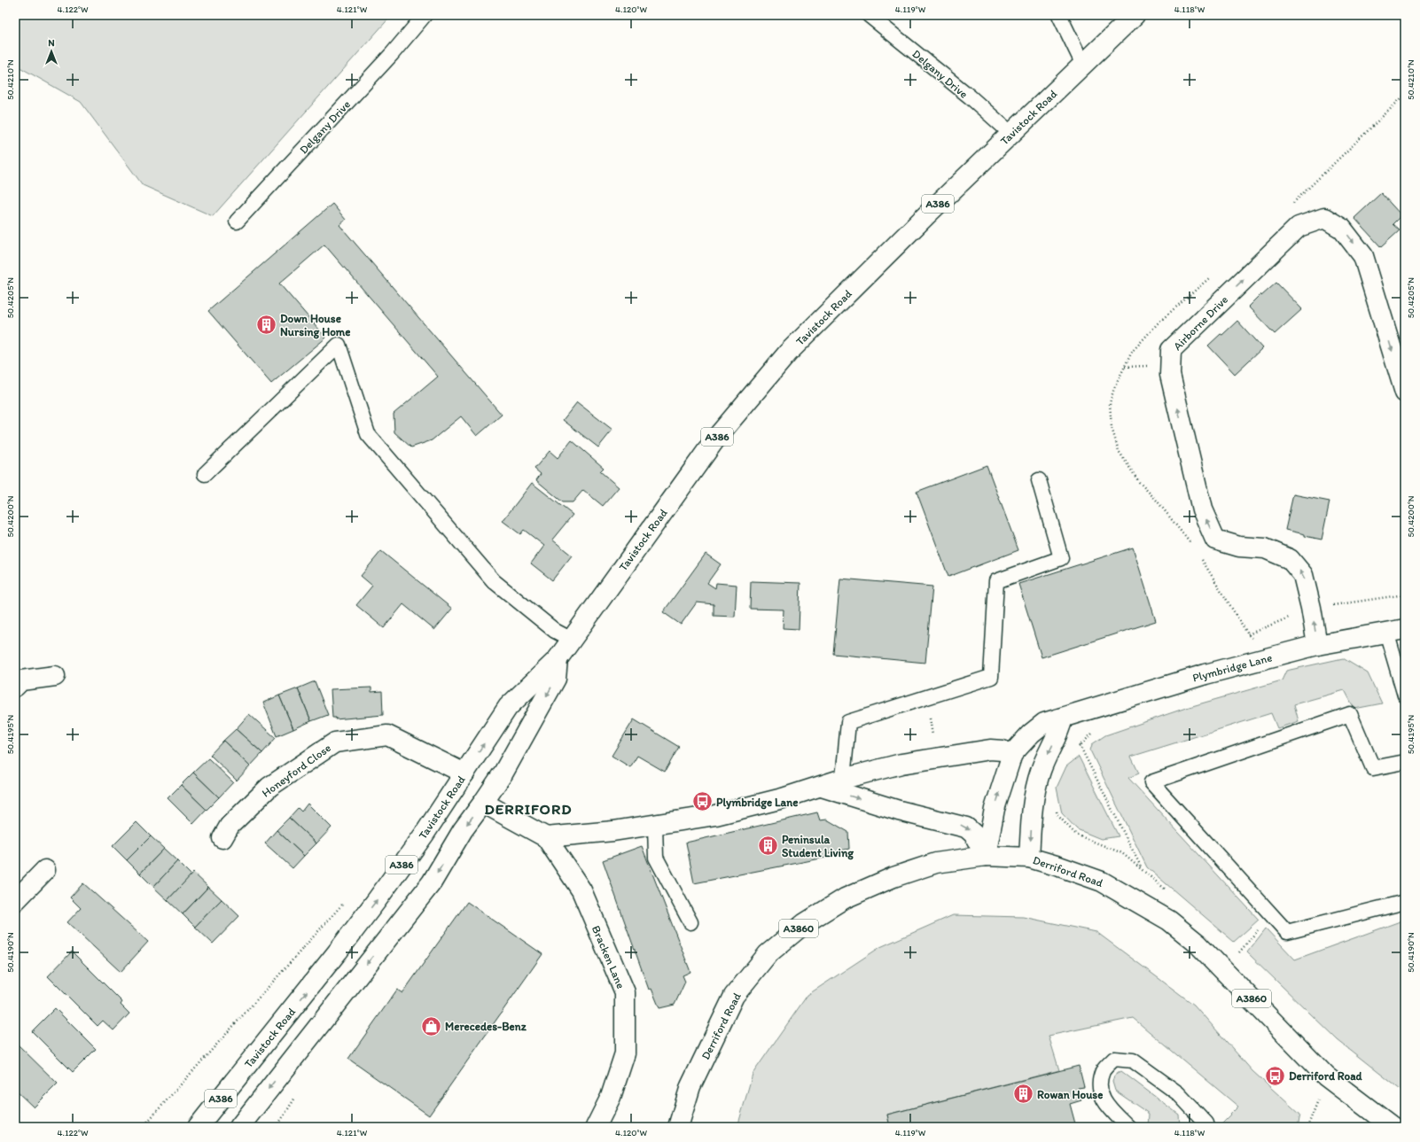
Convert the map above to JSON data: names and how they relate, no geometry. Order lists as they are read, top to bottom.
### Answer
{
  "streets": {
    "main road": [
      "Tavistock Road",
      "A386",
      "Airborne Drive",
      "Plymbridge Lane",
      "Honeyford Close",
      "Derriford Road",
      "A3860",
      "Bracken Lane"
    ],
    "lane": ["Delgany Drive"]
  },
  "crossings": [
    ["Delgany Drive", "Tavistock Road"],
    ["Tavistock Road", "A386"],
    ["Tavistock Road", "Honeyford Close"],
    ["Airborne Drive", "Plymbridge Lane"],
    ["Plymbridge Lane", "Derriford Road"]
  ],
  "districts": ["DERRIFORD"],
  "places": {
    "building": ["Down House Nursing Home", "Peninsula Student Living", "Rowan House"],
    "bus stop": ["Plymbridge Lane", "Derriford Road"],
    "shop": ["Merecedes-Benz"]
  },
  "north": "top",
  "coordinates": [
    "4.122°W",
    "4.121°W",
    "4.120°W",
    "4.119°W",
    "4.118°W",
    "50.4210°N",
    "50.4205°N",
    "50.4200°N",
    "50.4195°N",
    "50.4190°N"
  ]
}
